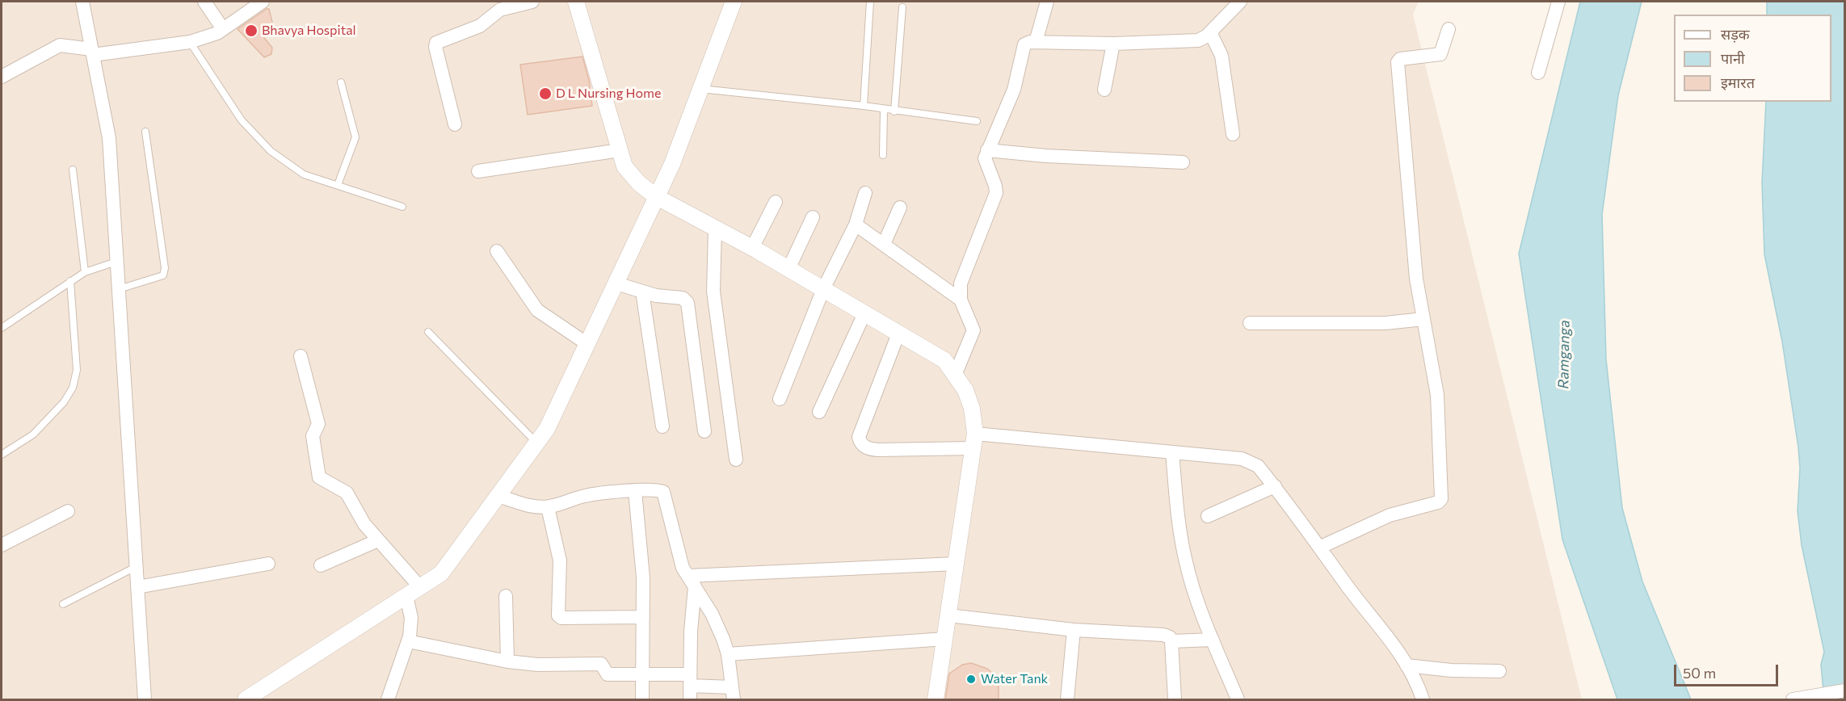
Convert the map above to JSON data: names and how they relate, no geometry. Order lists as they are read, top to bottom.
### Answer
{
  "water": ["Ramganga"],
  "places": ["Bhavya Hospital", "D L Nursing Home", "Water Tank"],
  "legend": ["सड़क", "पानी", "इमारत"],
  "scale_bar": "50 m"
}
